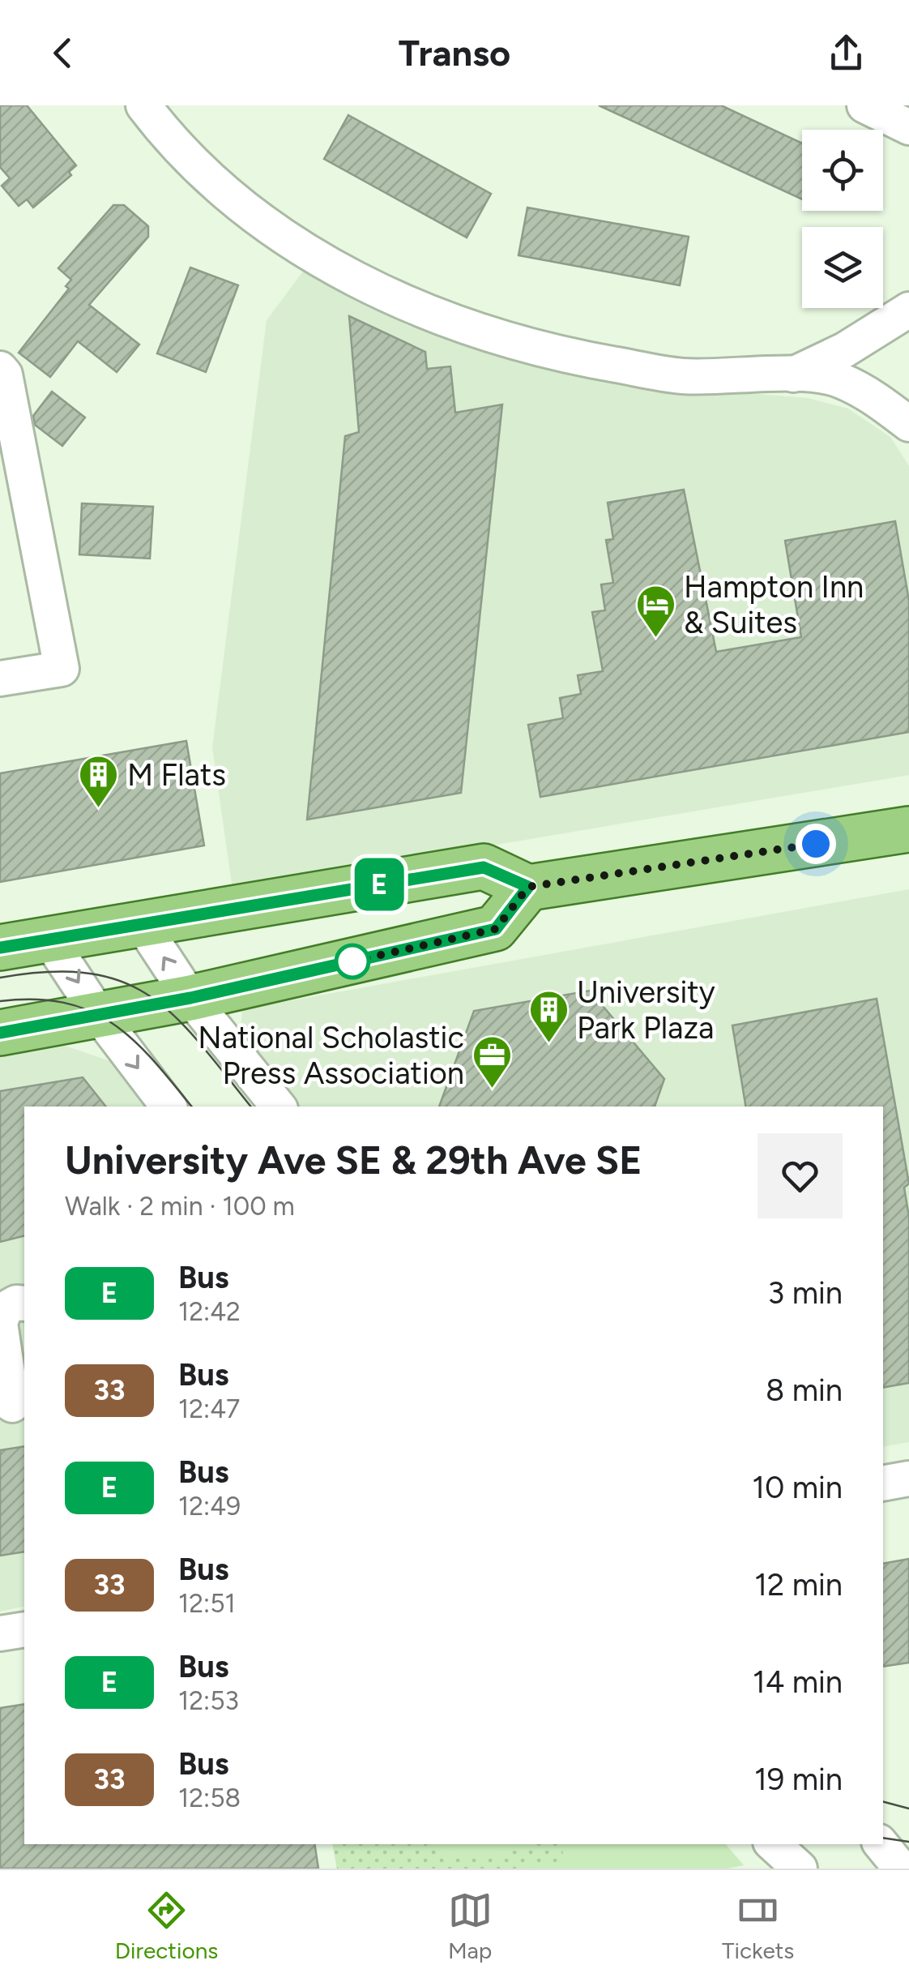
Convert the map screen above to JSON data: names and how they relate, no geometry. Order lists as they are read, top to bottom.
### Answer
{
  "places": {
    "hotel": ["Hampton Inn & Suites"],
    "building": ["M Flats", "University Park Plaza"],
    "office": ["National Scholastic Press Association"]
  },
  "lines": ["bus line E"],
  "page": {
    "header": "Transo",
    "on_map": "E",
    "heading": ["University Ave SE & 29th Ave SE", "Walk · 2 min · 100 m"],
    "list": [
      {
        "mark": "E",
        "name": "Bus",
        "note": "12:42",
        "value": "3 min"
      },
      {
        "mark": "33",
        "name": "Bus",
        "note": "12:47",
        "value": "8 min"
      },
      {
        "mark": "E",
        "name": "Bus",
        "note": "12:49",
        "value": "10 min"
      },
      {
        "mark": "33",
        "name": "Bus",
        "note": "12:51",
        "value": "12 min"
      },
      {
        "mark": "E",
        "name": "Bus",
        "note": "12:53",
        "value": "14 min"
      },
      {
        "mark": "33",
        "name": "Bus",
        "note": "12:58",
        "value": "19 min"
      }
    ],
    "tabs": ["Directions", "Map", "Tickets"]
  }
}
